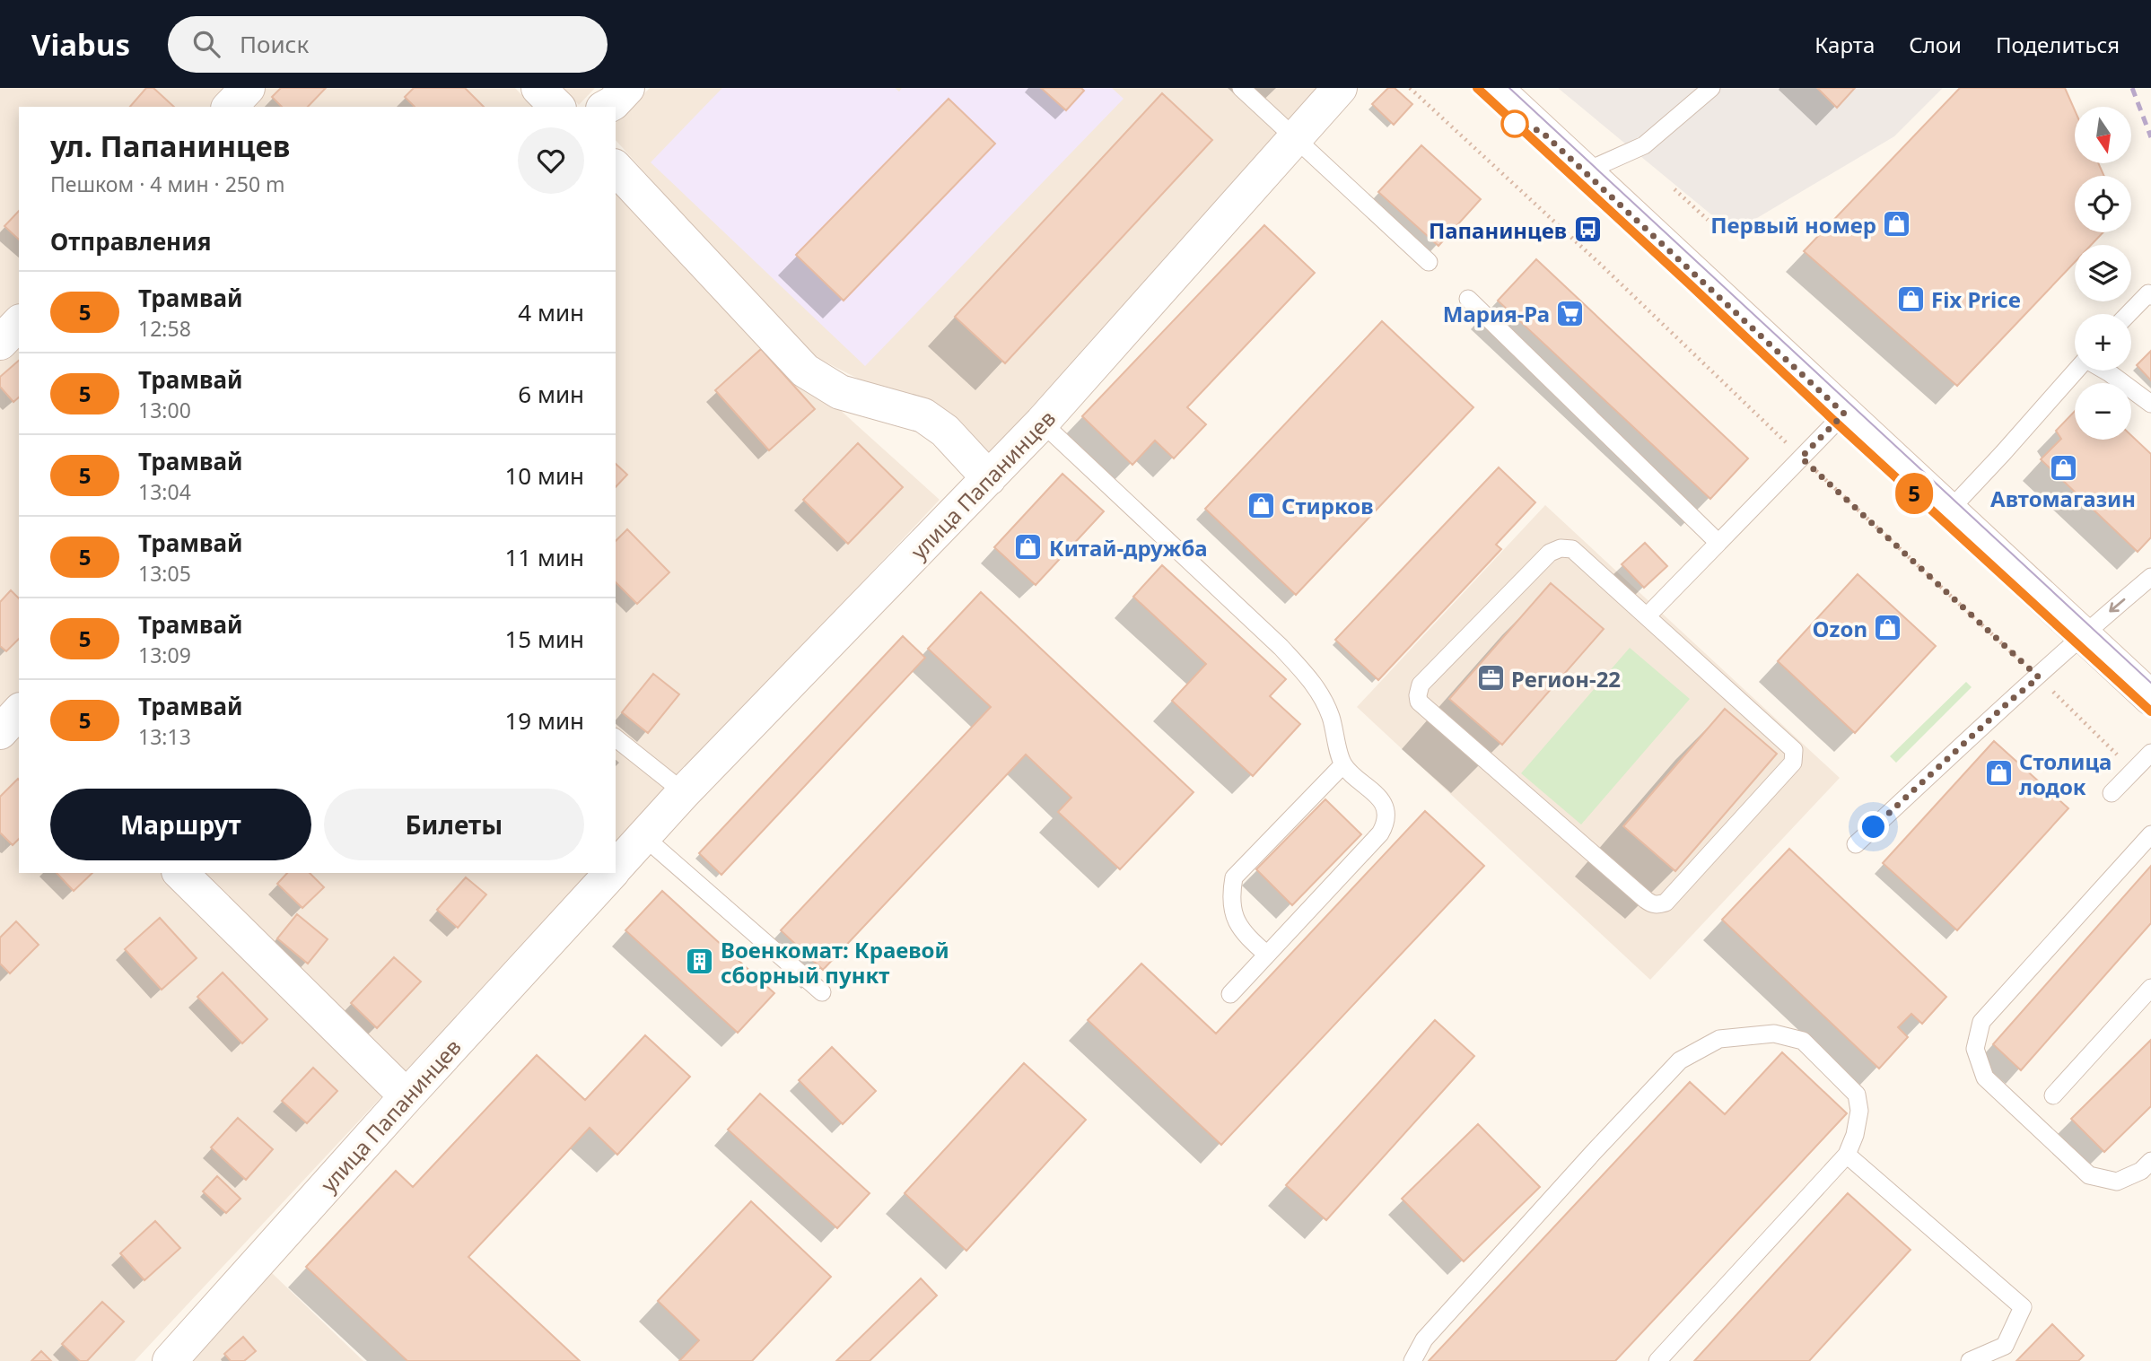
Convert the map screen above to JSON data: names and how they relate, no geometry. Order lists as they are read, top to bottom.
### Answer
{
  "streets": {
    "street": ["улица Папанинцев"]
  },
  "places": {
    "shop": [
      "Первый номер",
      "Fix Price",
      "Автомагазин",
      "Стирков",
      "Китай-дружба",
      "Ozon",
      "Столица лодок"
    ],
    "bus stop": ["Папанинцев"],
    "supermarket": ["Мария-Ра"],
    "office": ["Регион-22"],
    "building": ["Военкомат: Краевой сборный пункт"]
  },
  "lines": ["tram line 5"],
  "north": "bottom",
  "page": {
    "header": "Viabus",
    "search": "Поиск",
    "nav": ["Карта", "Слои", "Поделиться"],
    "on_map": "5",
    "map_buttons": ["+", "−"],
    "heading": [
      ["ул. Папанинцев", "Пешком · 4 мин · 250 m"],
      "Отправления"
    ],
    "list": [
      {
        "mark": "5",
        "name": "Трамвай",
        "note": "12:58",
        "value": "4 мин"
      },
      {
        "mark": "5",
        "name": "Трамвай",
        "note": "13:00",
        "value": "6 мин"
      },
      {
        "mark": "5",
        "name": "Трамвай",
        "note": "13:04",
        "value": "10 мин"
      },
      {
        "mark": "5",
        "name": "Трамвай",
        "note": "13:05",
        "value": "11 мин"
      },
      {
        "mark": "5",
        "name": "Трамвай",
        "note": "13:09",
        "value": "15 мин"
      },
      {
        "mark": "5",
        "name": "Трамвай",
        "note": "13:13",
        "value": "19 мин"
      }
    ],
    "buttons": ["Маршрут", "Билеты"]
  }
}
